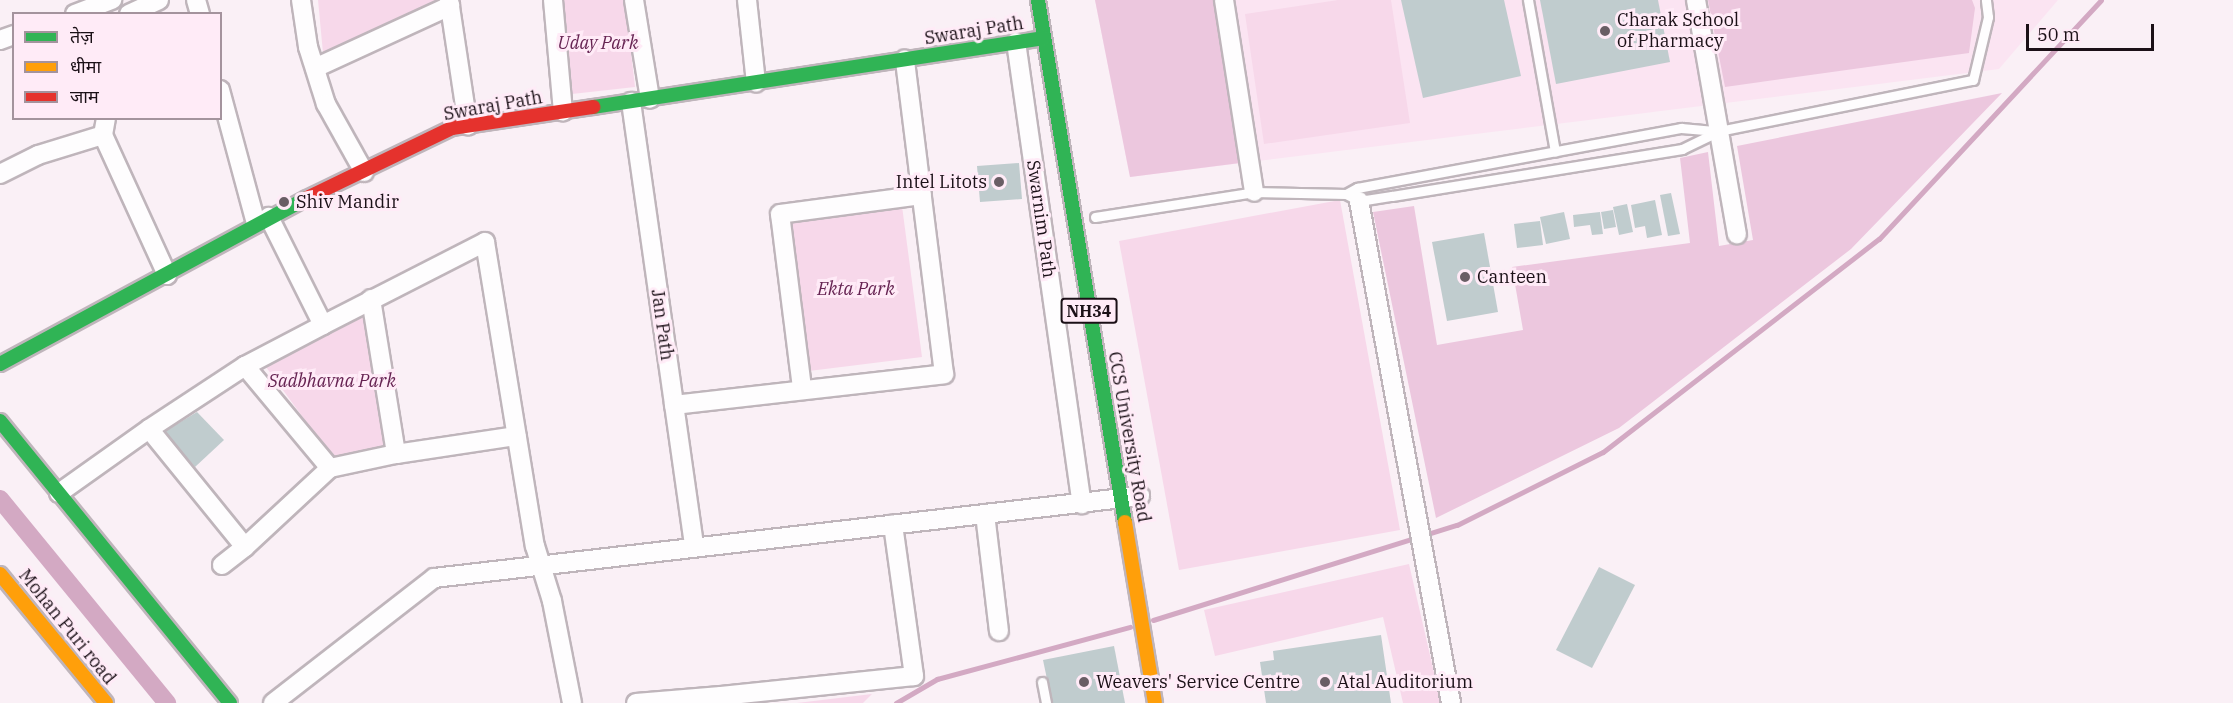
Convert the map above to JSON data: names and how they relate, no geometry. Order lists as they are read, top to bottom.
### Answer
{
  "streets": {
    "main road": [
      "Swaraj Path",
      "NH34",
      "CCS University Road",
      "Mohan Puri road"
    ],
    "street": ["Swarnim Path", "Jan Path"]
  },
  "crossings": [
    ["Swaraj Path", "Swarnim Path"],
    ["Swaraj Path", "Jan Path"],
    ["Swaraj Path", "CCS University Road"]
  ],
  "parks": ["Uday Park", "Ekta Park", "Sadbhavna Park"],
  "places": [
    "Charak School of Pharmacy",
    "Intel Litots",
    "Shiv Mandir",
    "Canteen",
    "Weavers' Service Centre",
    "Atal Auditorium"
  ],
  "legend": ["तेज़", "धीमा", "जाम"],
  "scale_bar": "50 m"
}
